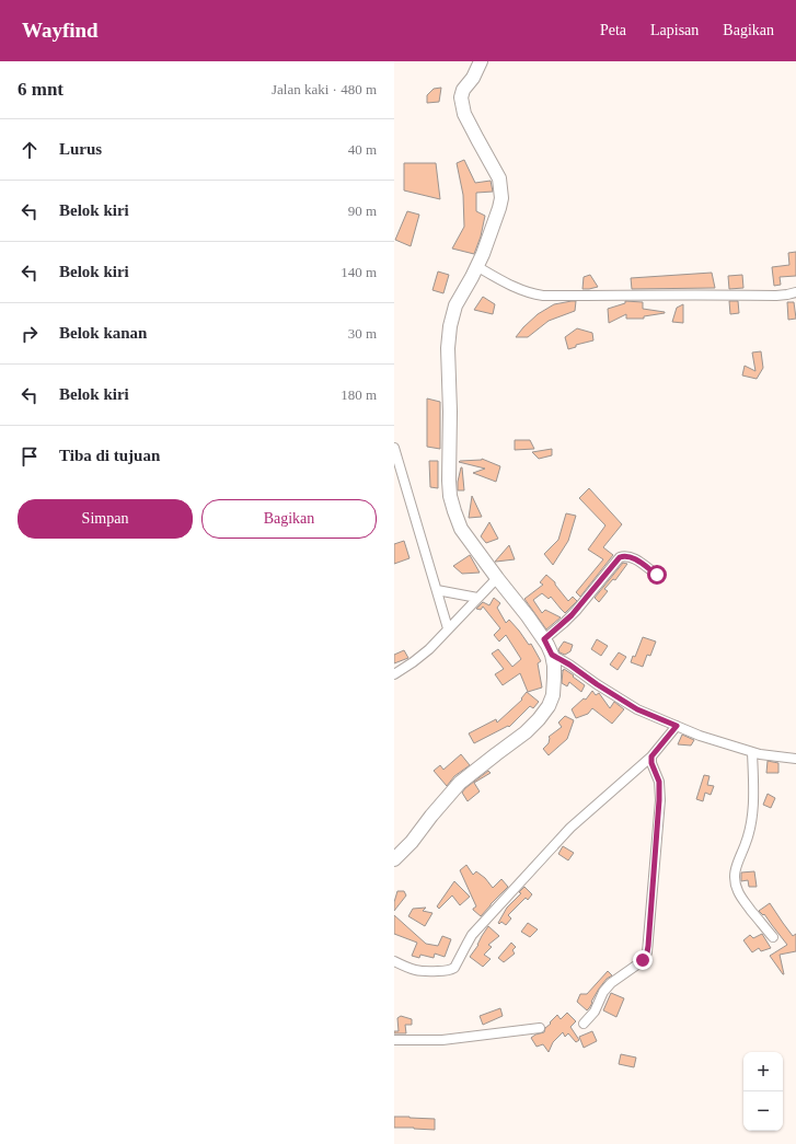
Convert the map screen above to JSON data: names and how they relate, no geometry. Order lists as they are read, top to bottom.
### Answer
{
  "page": {
    "header": "Wayfind",
    "nav": ["Peta", "Lapisan", "Bagikan"],
    "heading": ["6 mnt", "Jalan kaki · 480 m"],
    "list": [
      ["Lurus", "40 m"],
      ["Belok kiri", "90 m"],
      ["Belok kiri", "140 m"],
      ["Belok kanan", "30 m"],
      ["Belok kiri", "180 m"],
      "Tiba di tujuan"
    ],
    "buttons": ["Simpan", "Bagikan"],
    "map_buttons": ["+", "−"]
  }
}
